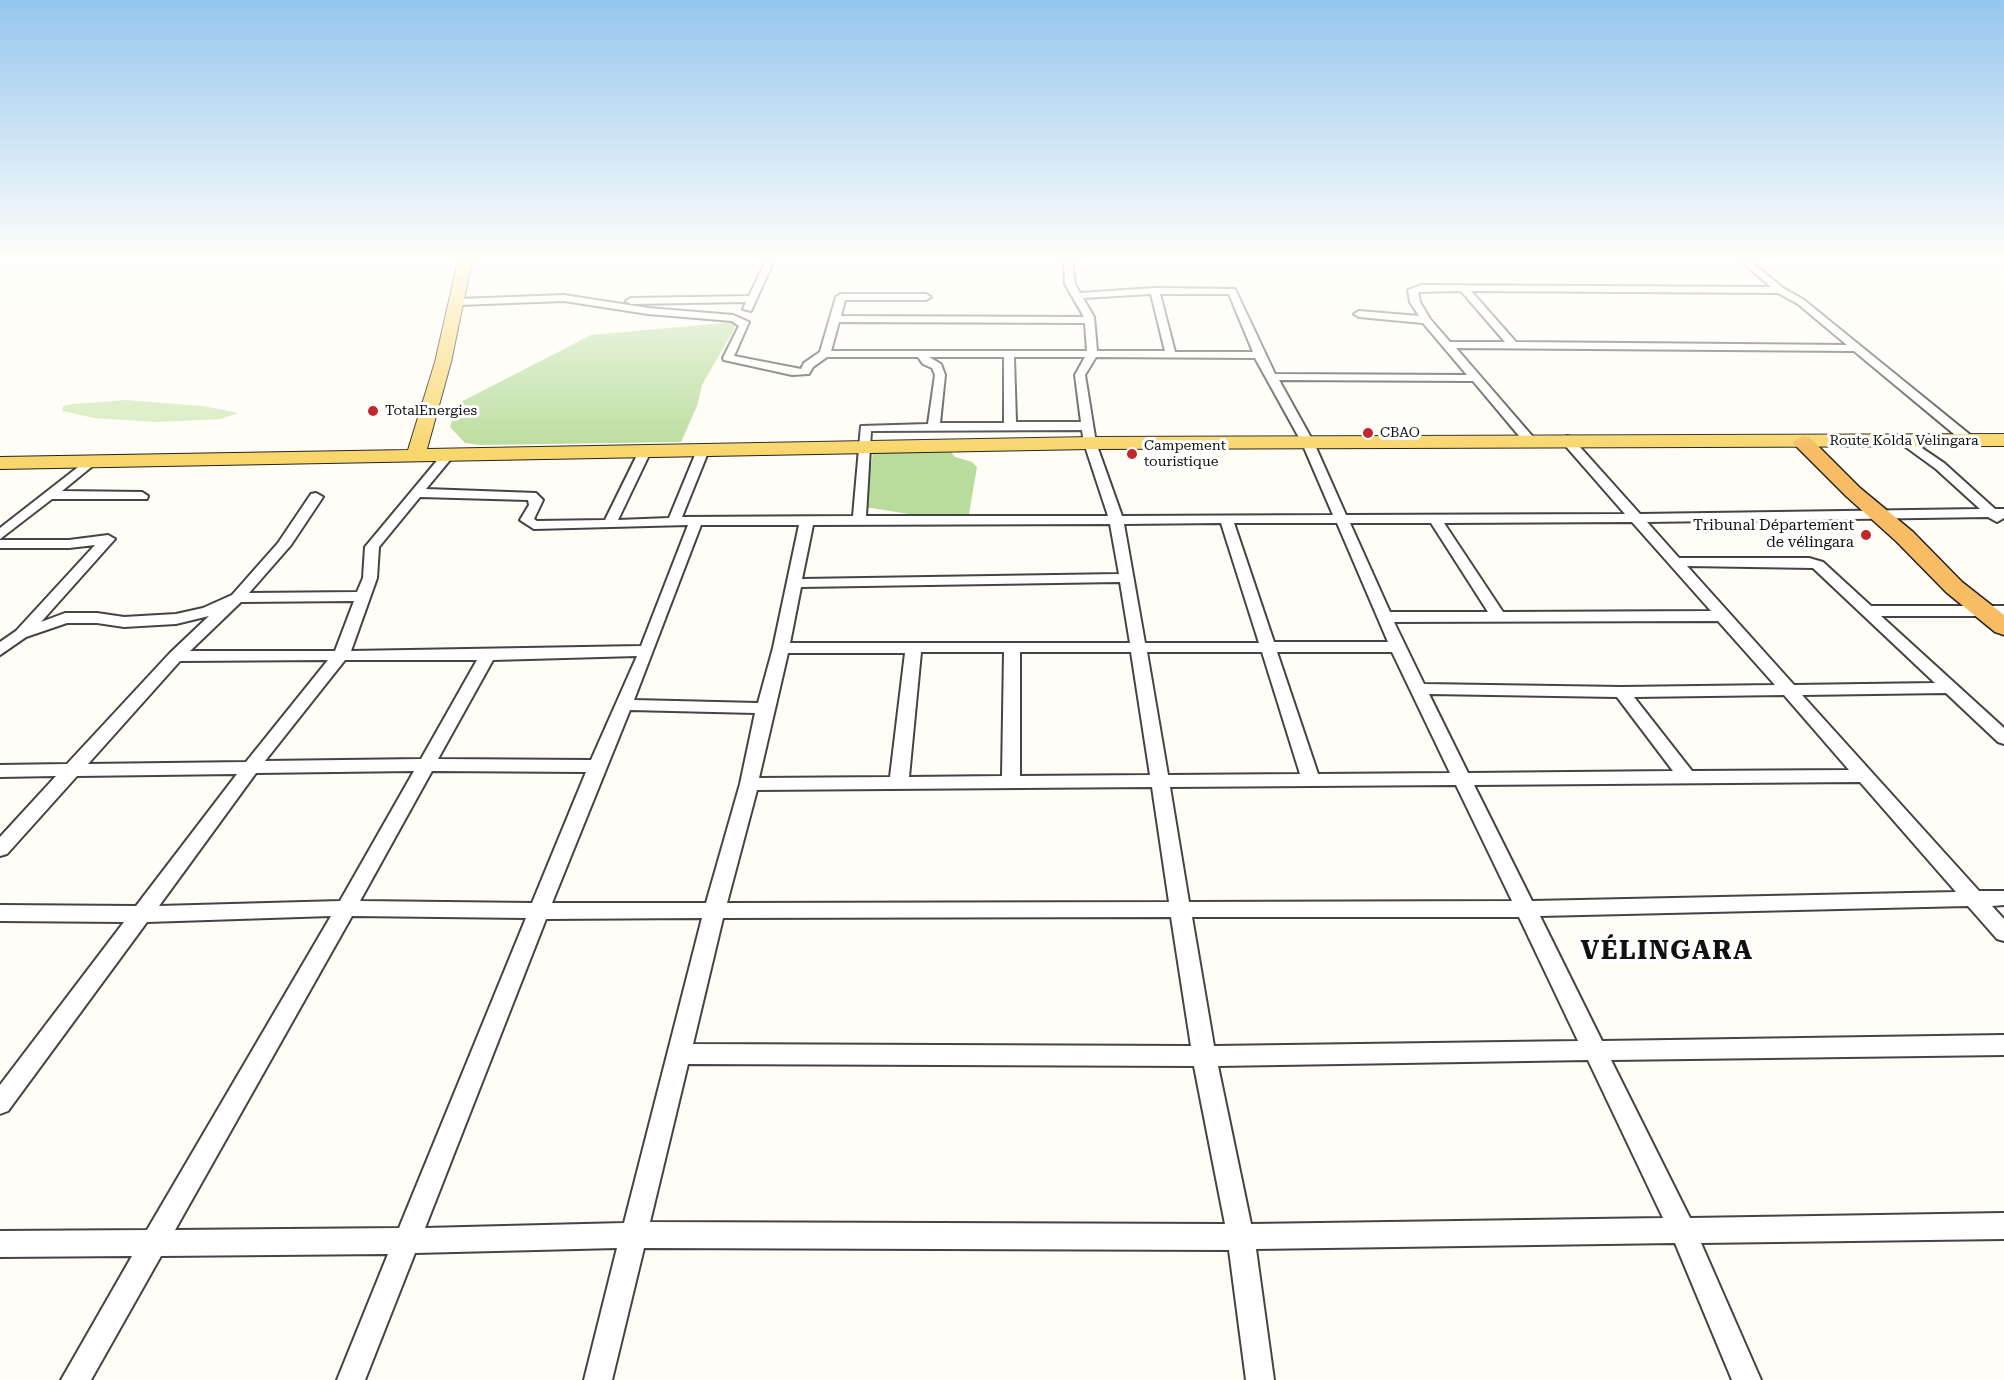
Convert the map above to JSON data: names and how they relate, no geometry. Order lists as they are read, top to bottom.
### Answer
{
  "streets": {
    "main road": ["Route Kolda Velingara"]
  },
  "districts": ["VÉLINGARA"],
  "places": [
    "TotalEnergies",
    "CBAO",
    "Campement touristique",
    "Tribunal Département de vélingara"
  ]
}
